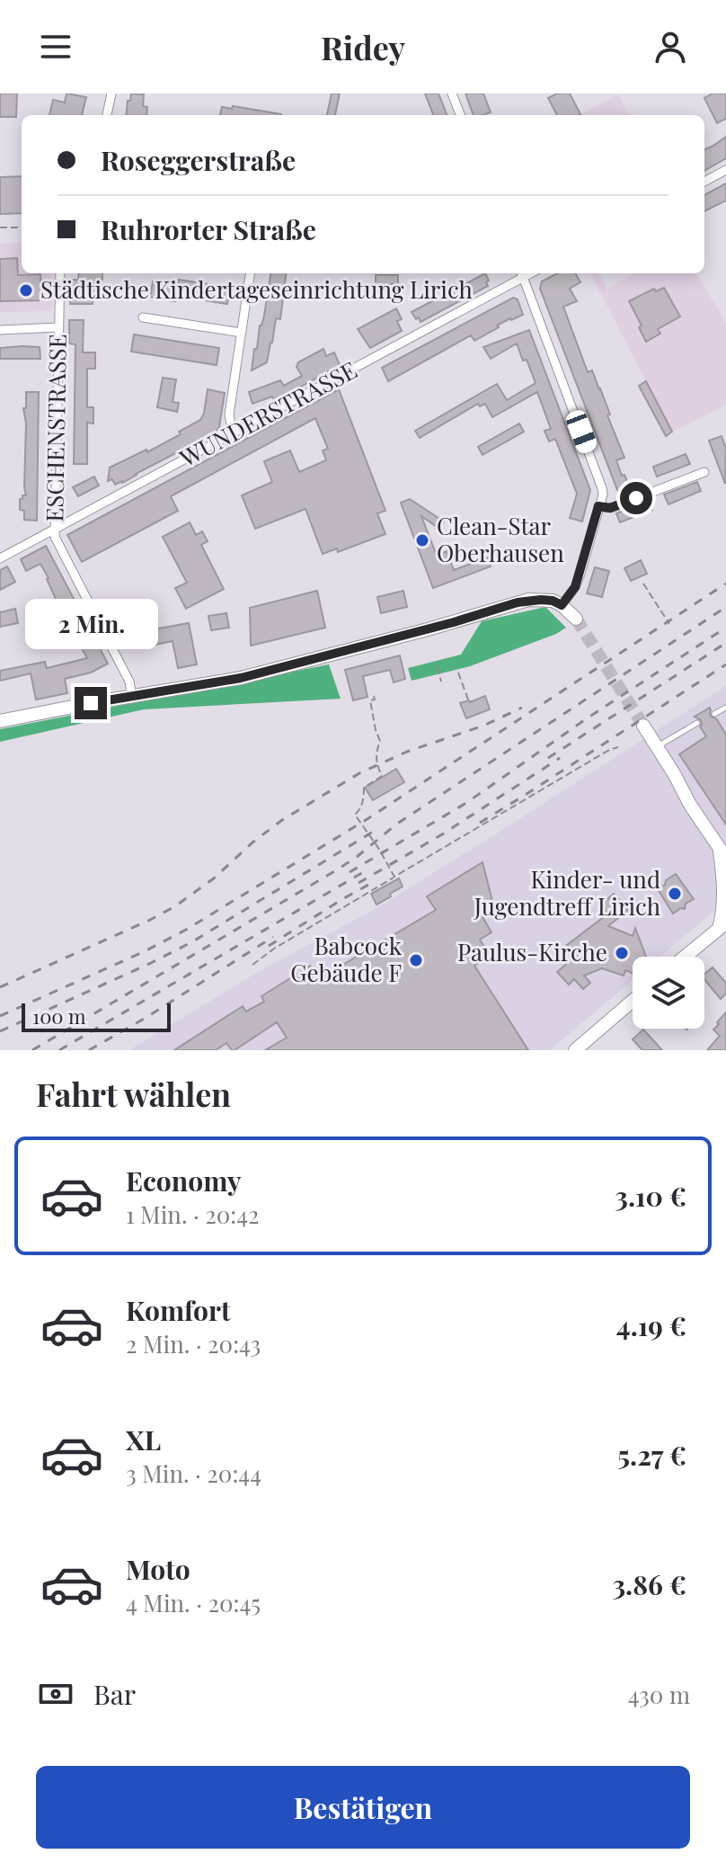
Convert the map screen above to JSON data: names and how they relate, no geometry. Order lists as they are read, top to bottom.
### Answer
{
  "streets": {
    "street": ["WUNDERSTRASSE", "ESCHENSTRASSE"]
  },
  "crossings": [
    ["WUNDERSTRASSE", "ESCHENSTRASSE"]
  ],
  "places": [
    "Städtische Kindertageseinrichtung Lirich",
    "Clean-Star Oberhausen",
    "Kinder- und Jugendtreff Lirich",
    "Paulus-Kirche",
    "Babcock Gebäude F"
  ],
  "scale_bar": "100 m",
  "page": {
    "header": "Ridey",
    "banner": ["Roseggerstraße", "Ruhrorter Straße"],
    "bubble": "2 Min.",
    "scale": "100 m",
    "heading": "Fahrt wählen",
    "list": [
      {
        "name": "Economy",
        "note": "1 Min. · 20:42",
        "value": "3.10 €"
      },
      {
        "name": "Komfort",
        "note": "2 Min. · 20:43",
        "value": "4.19 €"
      },
      {
        "name": "XL",
        "note": "3 Min. · 20:44",
        "value": "5.27 €"
      },
      {
        "name": "Moto",
        "note": "4 Min. · 20:45",
        "value": "3.86 €"
      }
    ],
    "pay": ["Bar", "430 m"],
    "buttons": "Bestätigen"
  }
}
